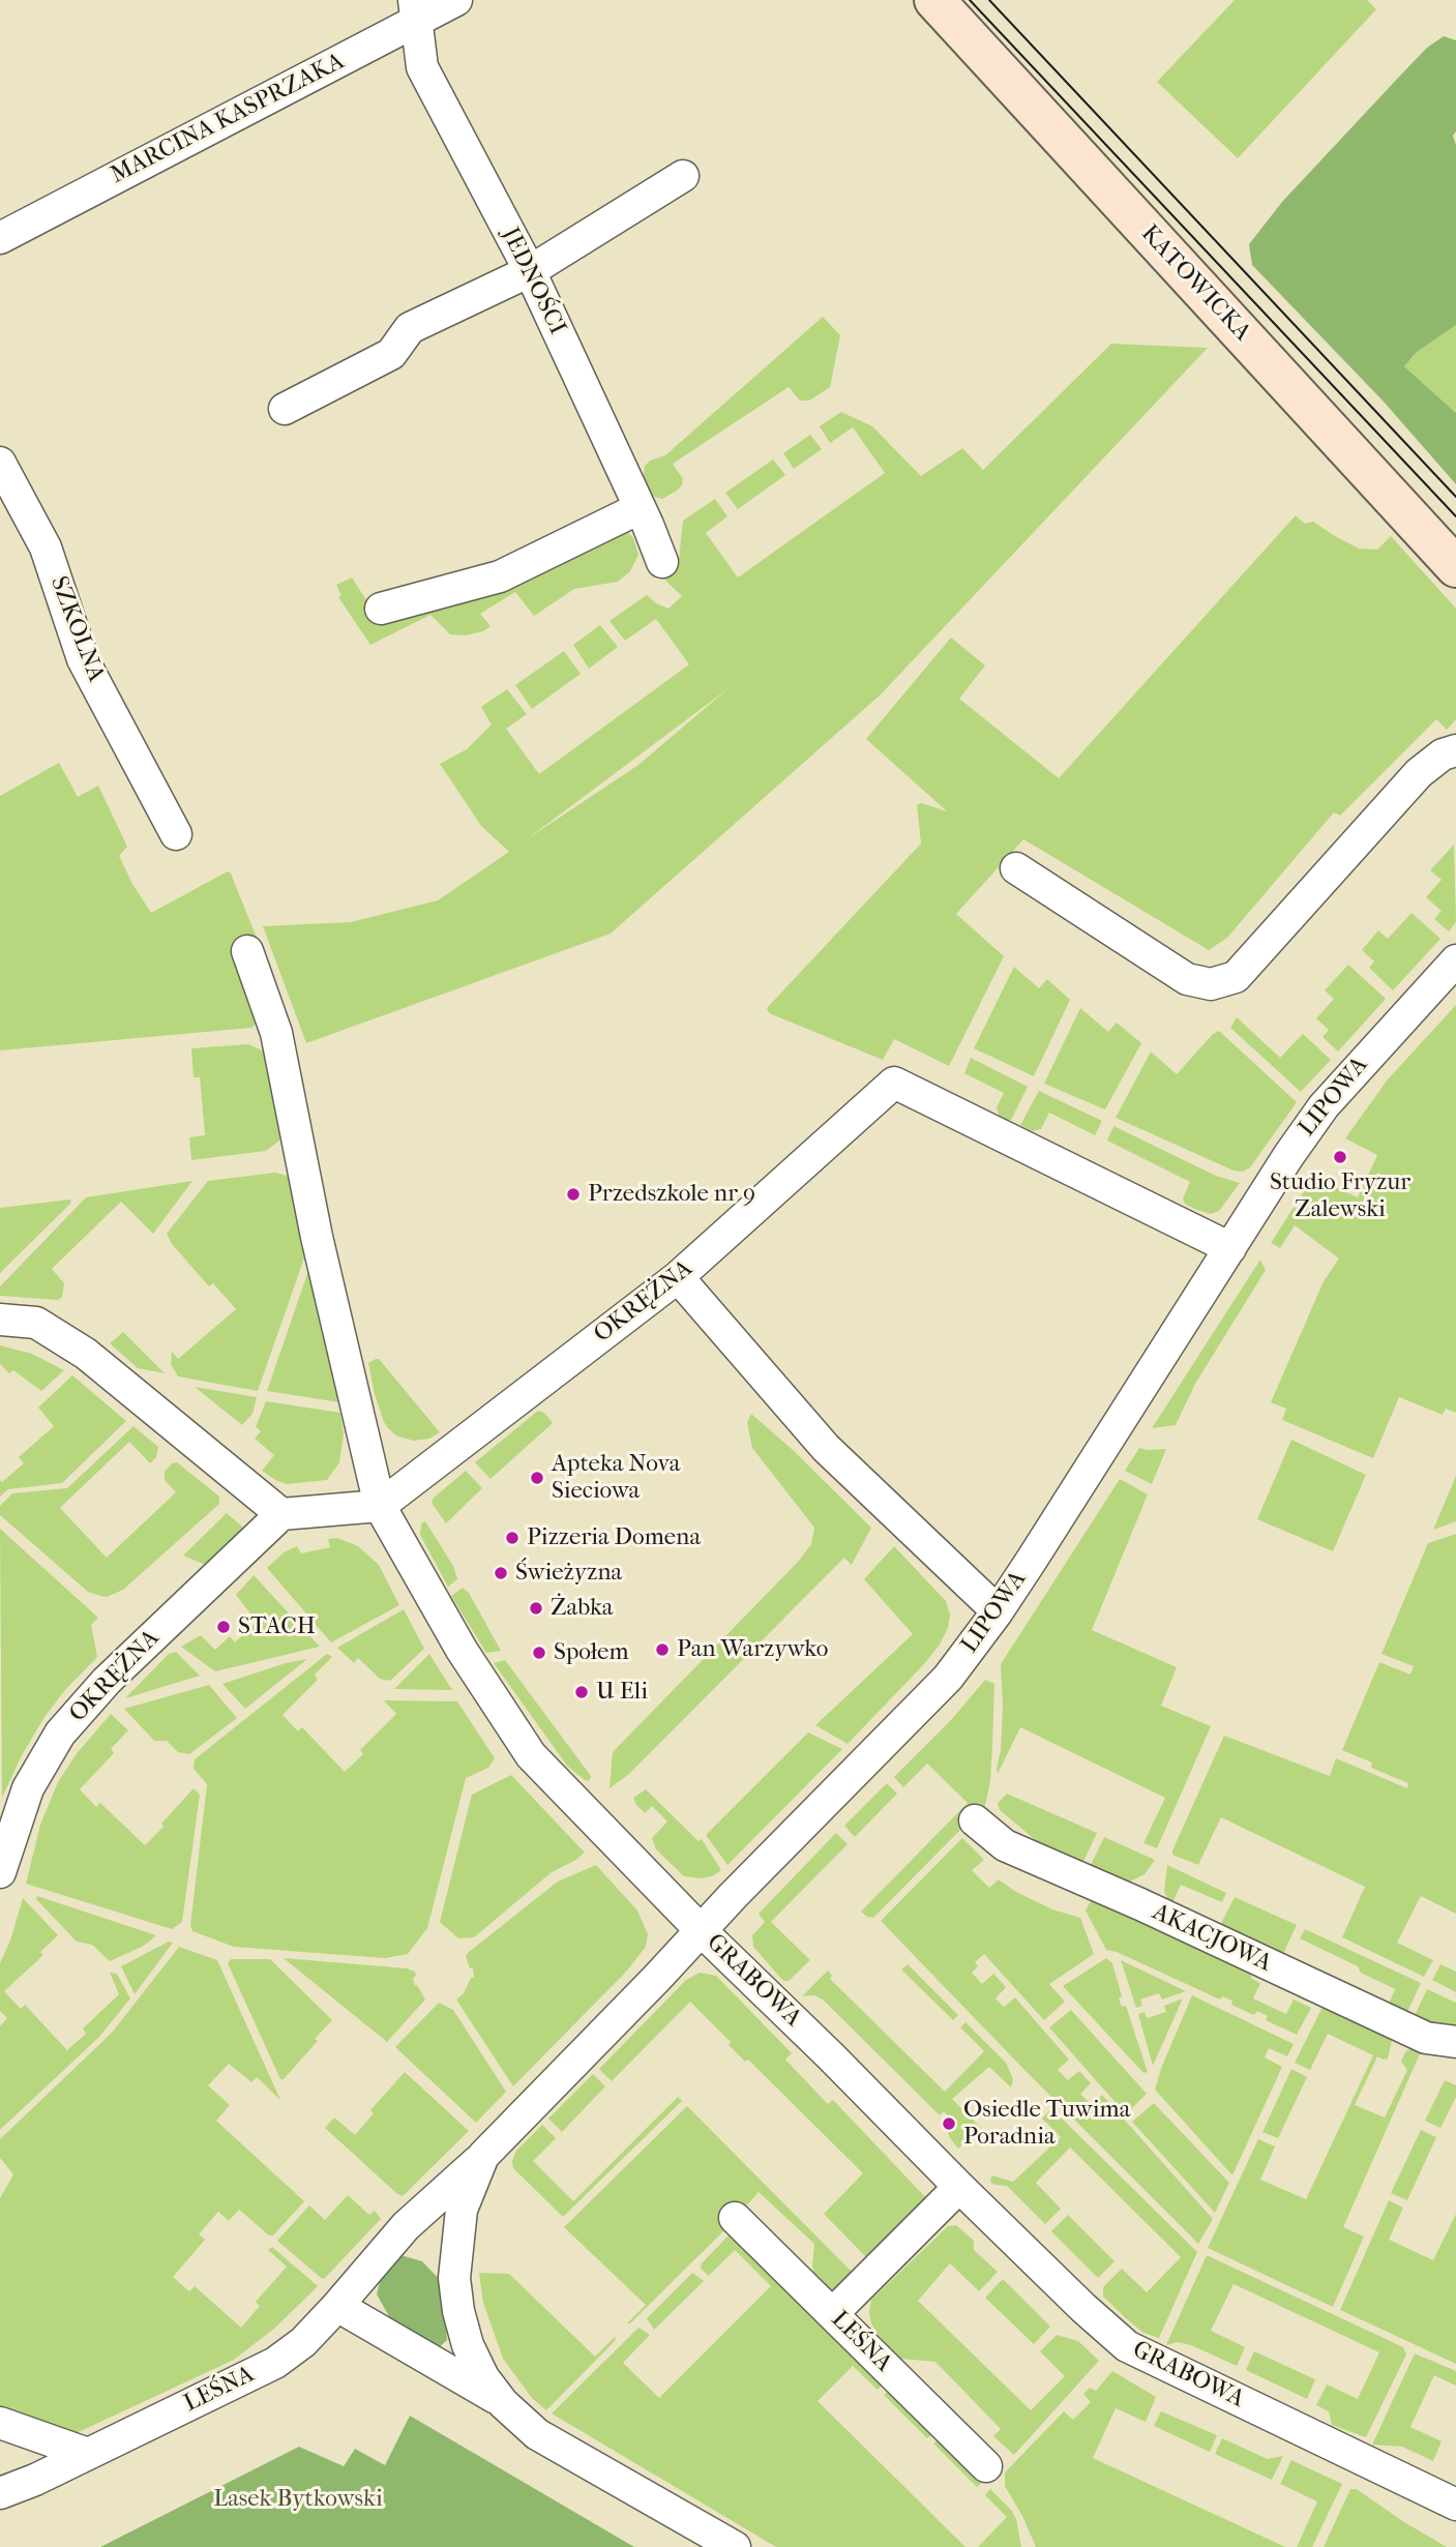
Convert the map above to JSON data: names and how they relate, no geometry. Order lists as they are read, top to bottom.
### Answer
{
  "streets": {
    "main road": ["KATOWICKA"],
    "street": [
      "MARCINA KASPRZAKA",
      "JEDNOŚCI",
      "SZKOLNA",
      "LIPOWA",
      "OKRĘŻNA",
      "AKACJOWA",
      "GRABOWA",
      "LEŚNA"
    ]
  },
  "crossings": [
    ["MARCINA KASPRZAKA", "JEDNOŚCI"],
    ["LIPOWA", "OKRĘŻNA"],
    ["LIPOWA", "GRABOWA"],
    ["LIPOWA", "LEŚNA"],
    ["GRABOWA", "LEŚNA"]
  ],
  "parks": ["Lasek Bytkowski"],
  "places": [
    "Studio Fryzur Zalewski",
    "Przedszkole nr 9",
    "Apteka Nova Sieciowa",
    "Pizzeria Domena",
    "Świeżyzna",
    "Żabka",
    "STACH",
    "Pan Warzywko",
    "Społem",
    "U Eli",
    "Osiedle Tuwima Poradnia"
  ]
}
